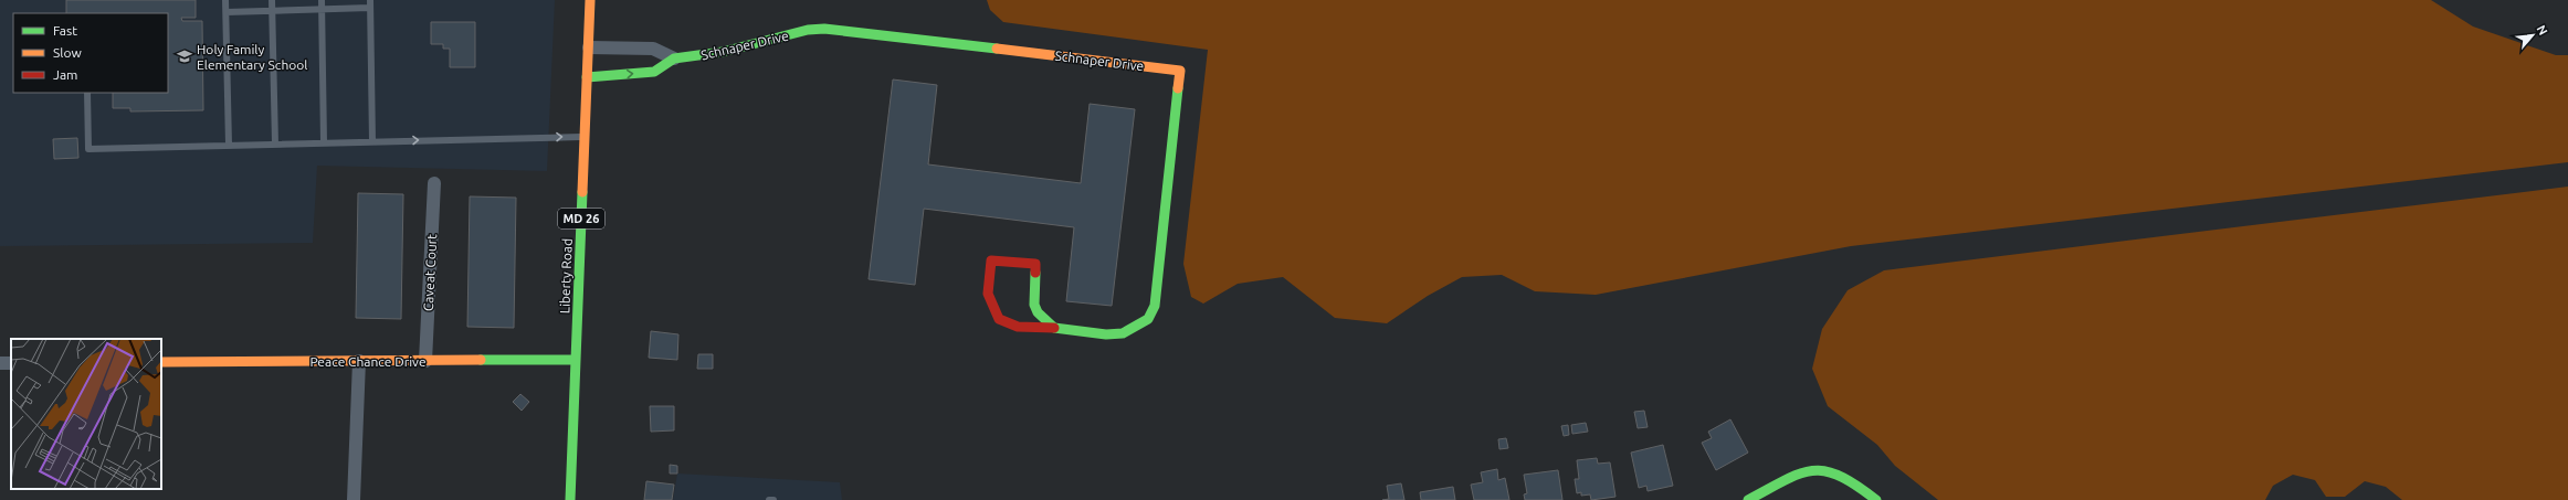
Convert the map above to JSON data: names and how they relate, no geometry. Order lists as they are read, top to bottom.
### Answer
{
  "streets": {
    "street": [
      "Schnaper Drive",
      "MD 26",
      "Caveat Court",
      "Liberty Road",
      "Peace Chance Drive"
    ]
  },
  "crossings": [
    ["Schnaper Drive", "Liberty Road"],
    ["Caveat Court", "Peace Chance Drive"],
    ["Liberty Road", "Peace Chance Drive"]
  ],
  "places": {
    "school or university": ["Holy Family Elementary School"]
  },
  "legend": ["Fast", "Slow", "Jam"],
  "north": "top right"
}
